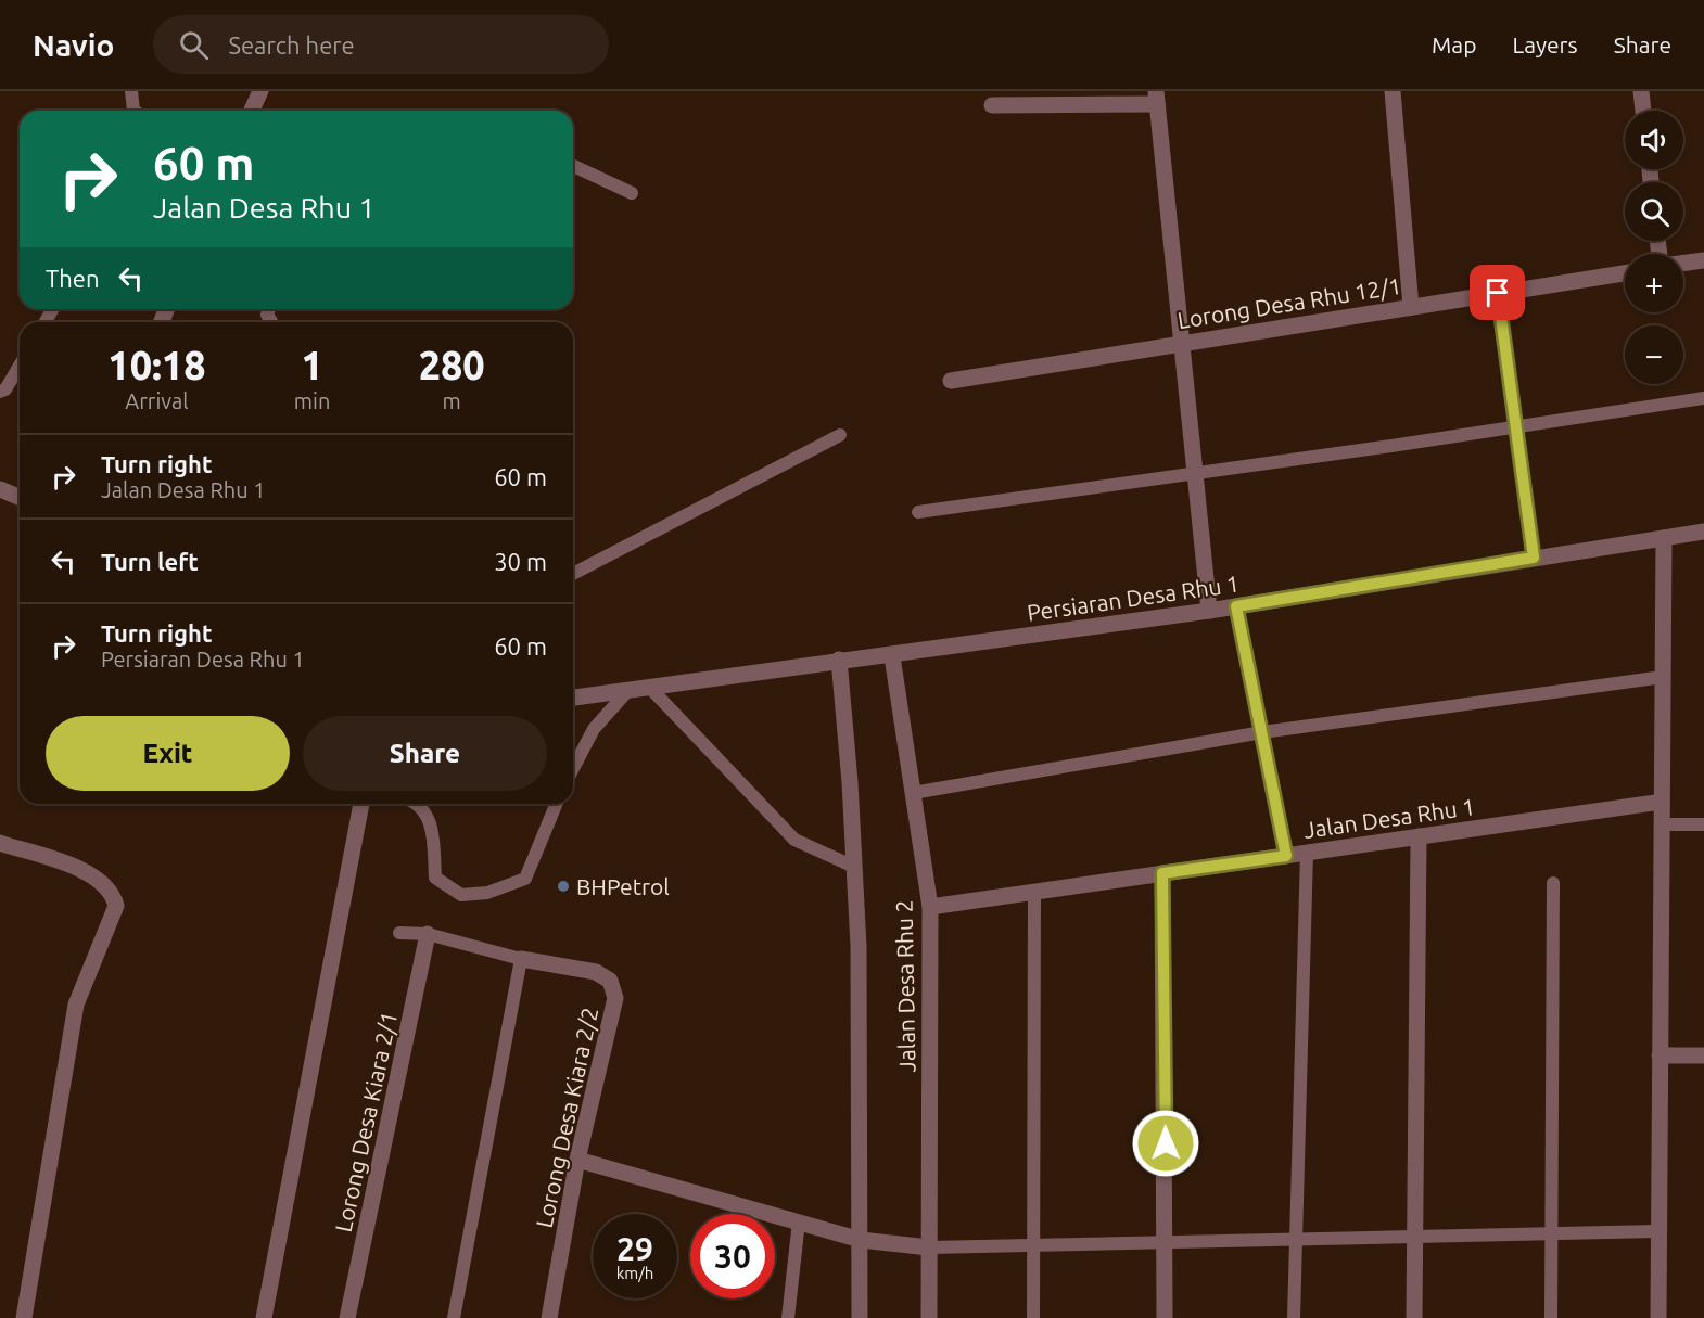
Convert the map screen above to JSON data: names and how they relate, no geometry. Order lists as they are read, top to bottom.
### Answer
{
  "streets": {
    "street": [
      "Lorong Desa Rhu 12/1",
      "Persiaran Desa Rhu 1",
      "Jalan Desa Rhu 1",
      "Jalan Desa Rhu 2",
      "Lorong Desa Kiara 2/2",
      "Lorong Desa Kiara 2/1"
    ]
  },
  "crossings": [
    ["Persiaran Desa Rhu 1", "Jalan Desa Rhu 2"],
    ["Jalan Desa Rhu 1", "Jalan Desa Rhu 2"]
  ],
  "places": ["BHPetrol"],
  "page": {
    "header": "Navio",
    "search": "Search here",
    "nav": ["Map", "Layers", "Share"],
    "map_buttons": ["+", "−"],
    "turn": ["60 m", "Jalan Desa Rhu 1"],
    "then": "Then",
    "eta": [
      "10:18",
      "Arrival",
      "1",
      "min",
      "280",
      "m"
    ],
    "list": [
      {
        "name": "Turn right",
        "note": "Jalan Desa Rhu 1",
        "value": "60 m"
      },
      {
        "name": "Turn left",
        "value": "30 m"
      },
      {
        "name": "Turn right",
        "note": "Persiaran Desa Rhu 1",
        "value": "60 m"
      }
    ],
    "buttons": ["Exit", "Share"],
    "speed": "29 km/h",
    "limit": "30"
  }
}
